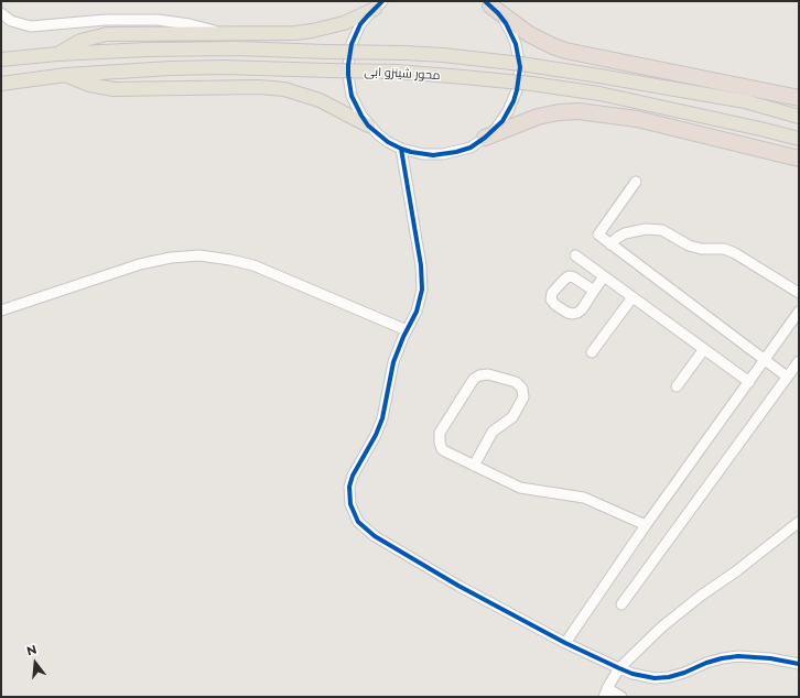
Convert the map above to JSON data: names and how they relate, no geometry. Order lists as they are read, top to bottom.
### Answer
{
  "streets": {
    "main road": ["محور شينزو ابى"]
  },
  "north": "top"
}
